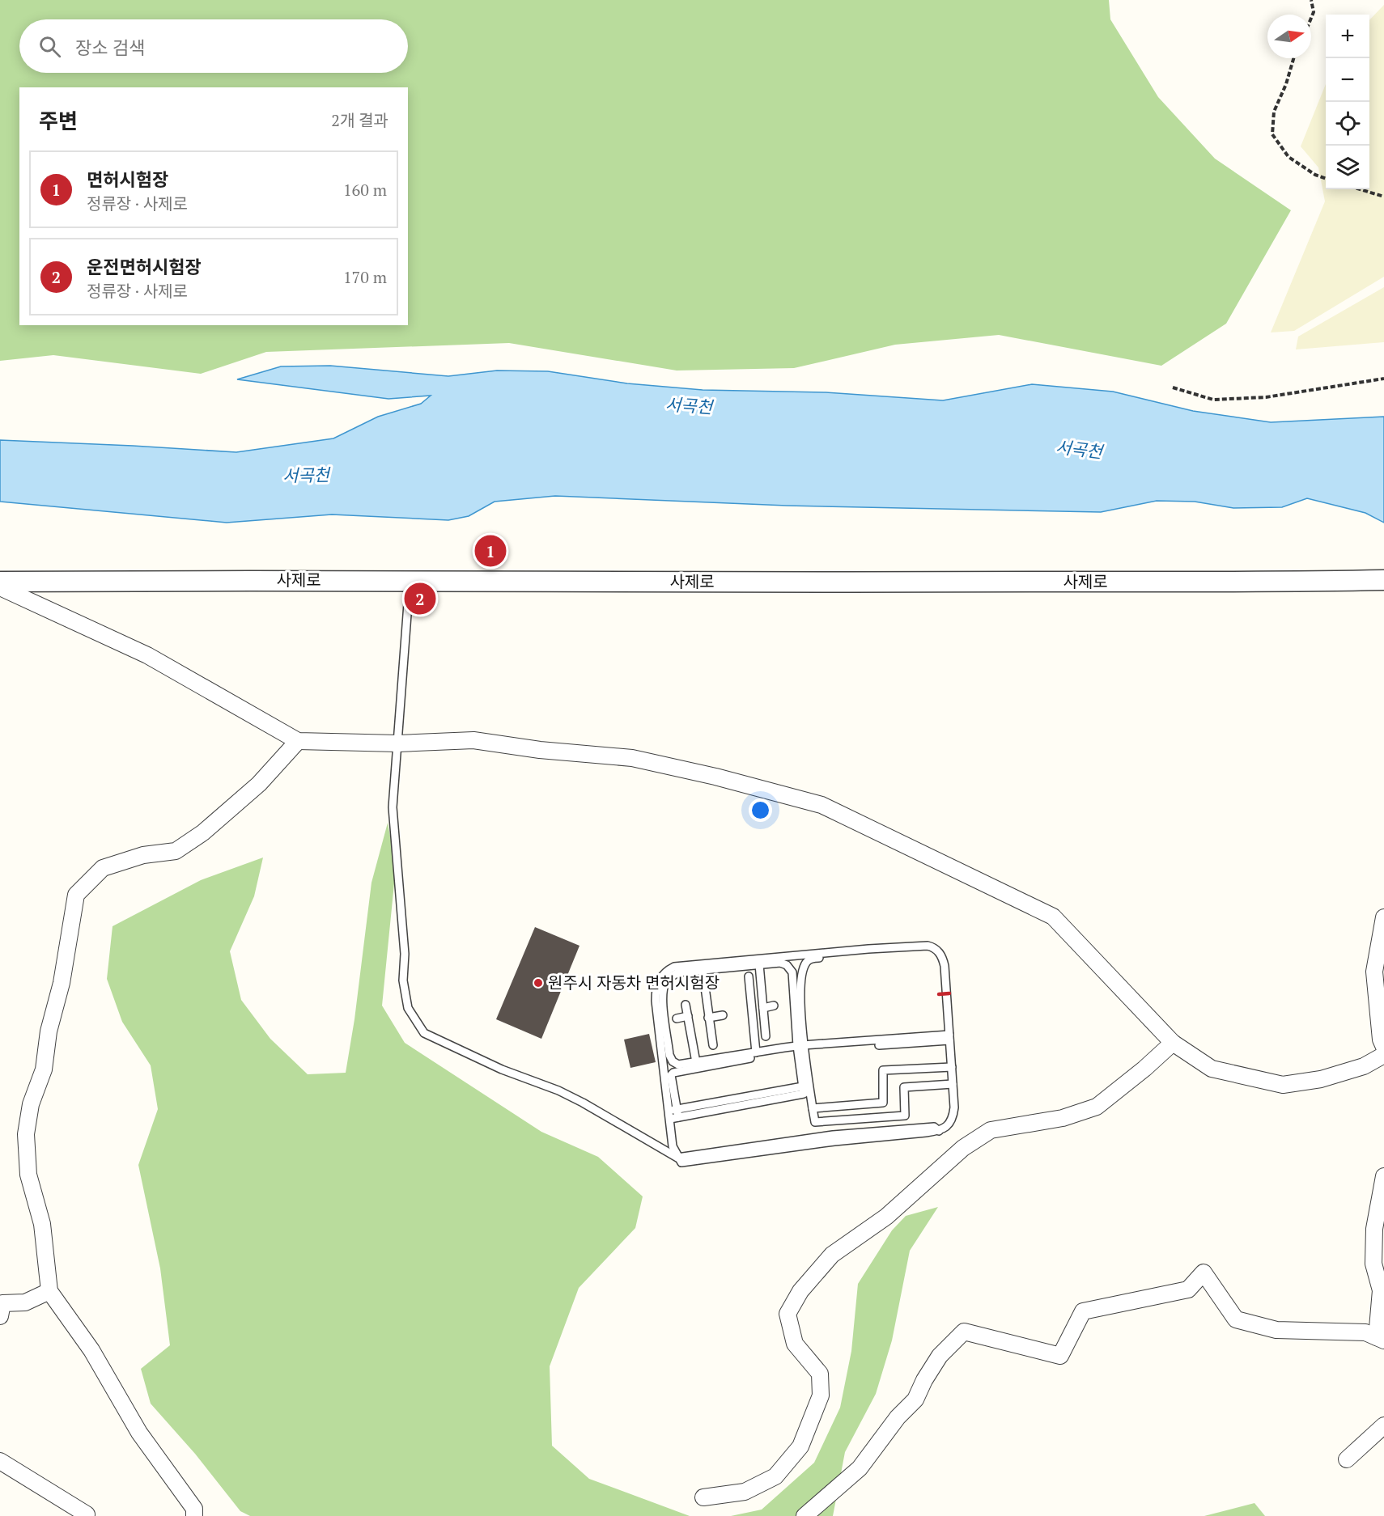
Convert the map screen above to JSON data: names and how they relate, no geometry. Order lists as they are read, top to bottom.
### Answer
{
  "streets": {
    "street": ["사제로"]
  },
  "water": ["서곡천"],
  "places": ["원주시 자동차 면허시험장"],
  "north": "right",
  "page": {
    "map_buttons": ["+", "−"],
    "search": "장소 검색",
    "heading": ["주변", "2개 결과"],
    "list": [
      {
        "mark": "1",
        "name": "면허시험장",
        "note": "정류장 · 사제로",
        "value": "160 m"
      },
      {
        "mark": "2",
        "name": "운전면허시험장",
        "note": "정류장 · 사제로",
        "value": "170 m"
      }
    ],
    "pins": ["1", "2"]
  }
}
